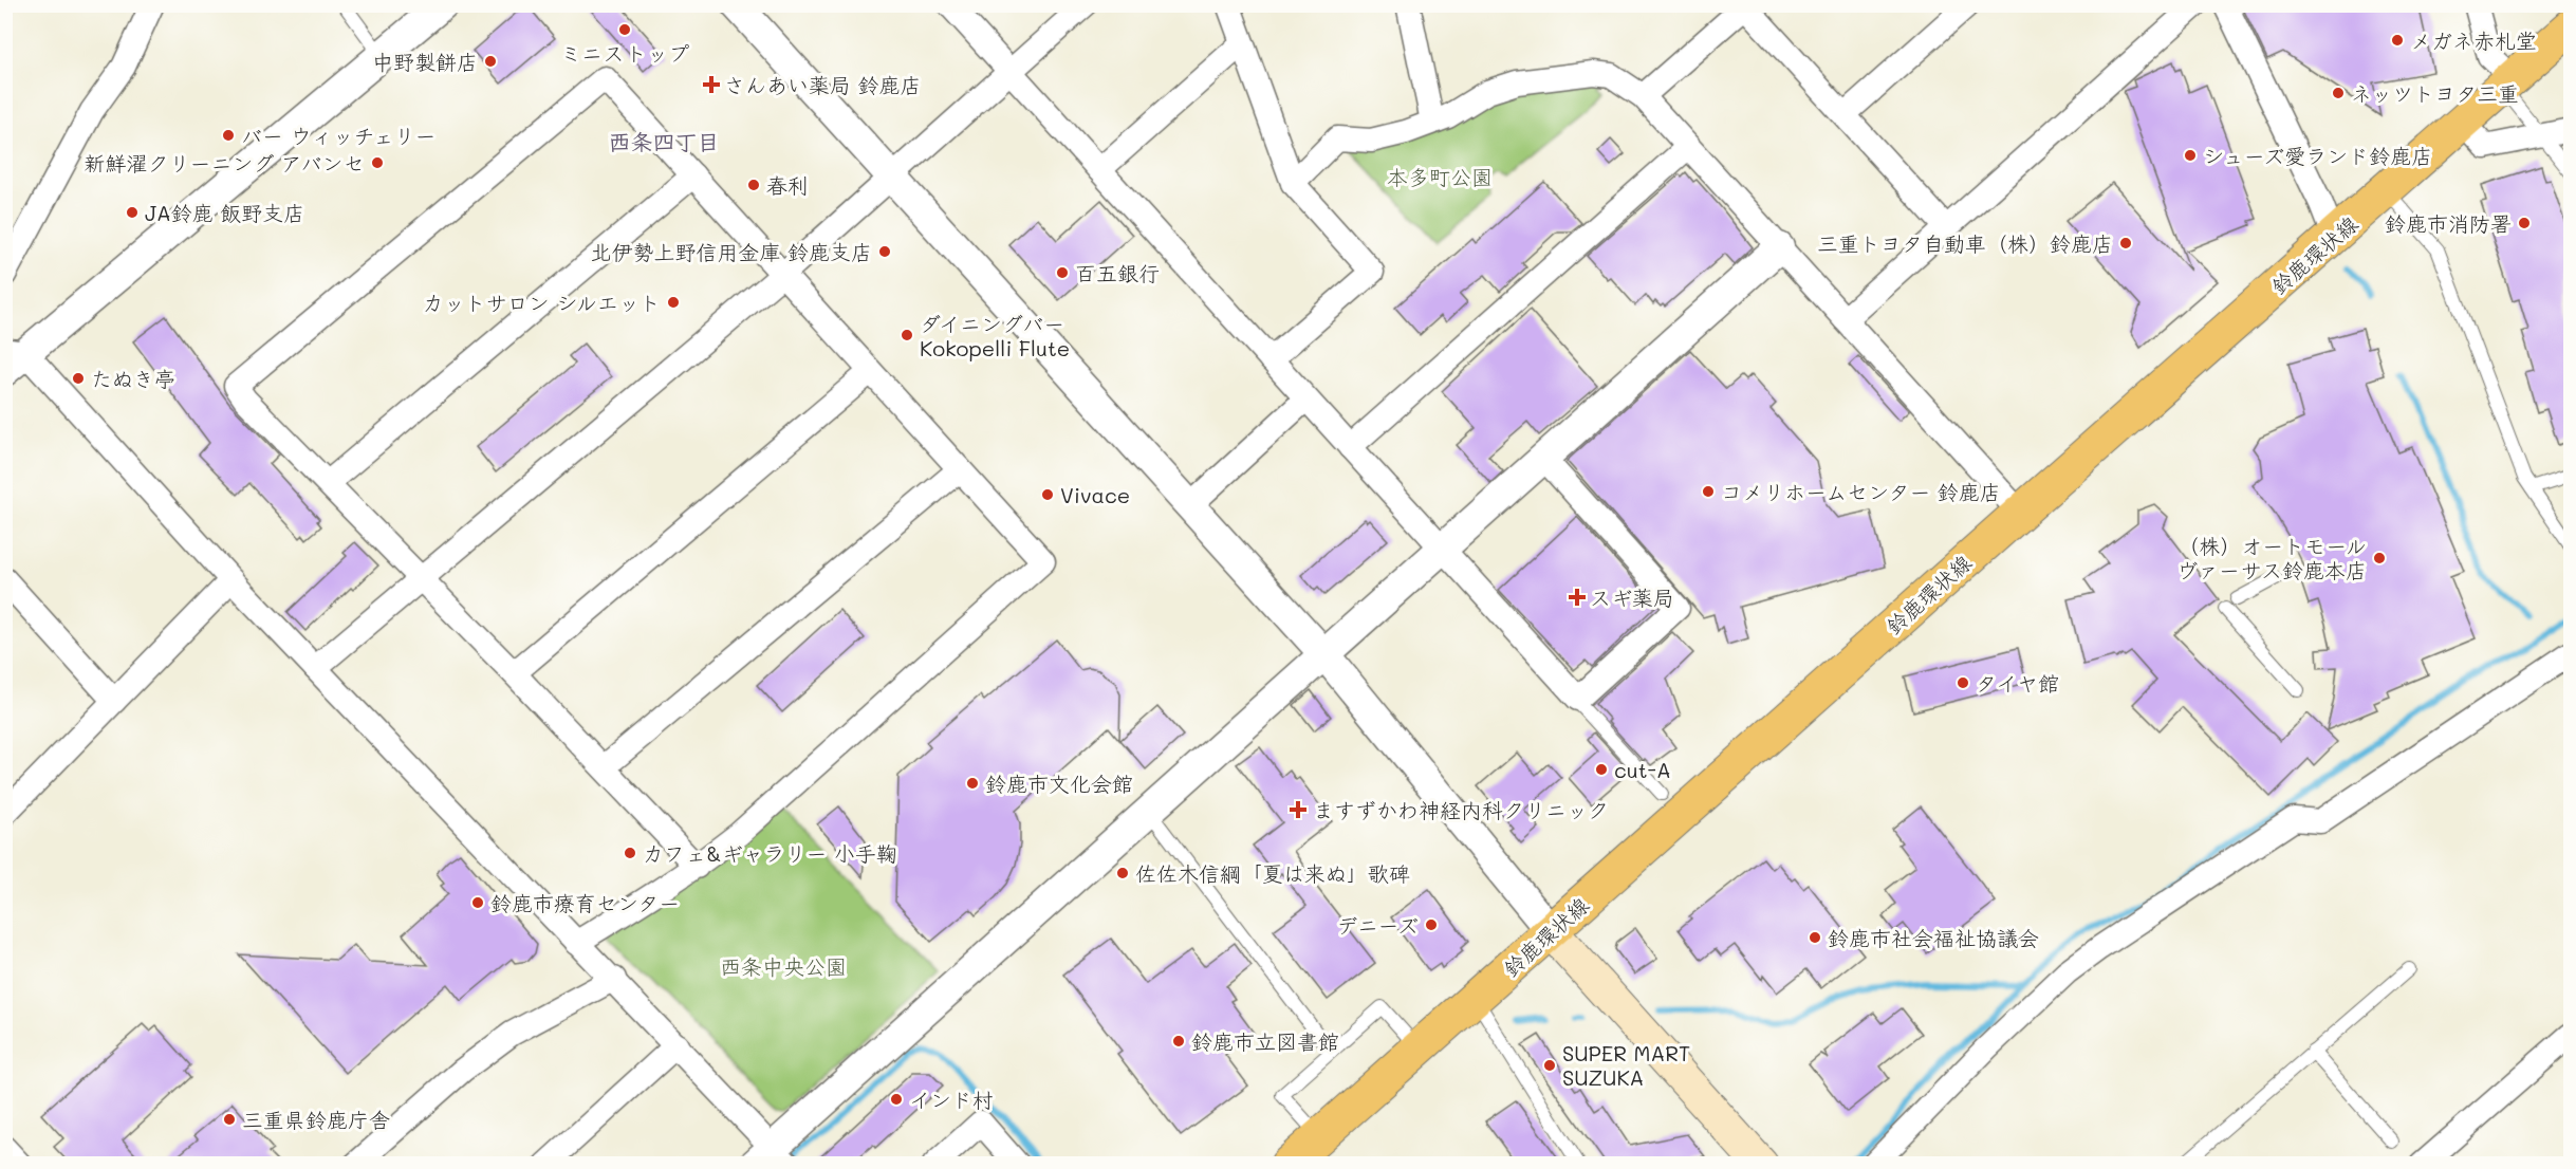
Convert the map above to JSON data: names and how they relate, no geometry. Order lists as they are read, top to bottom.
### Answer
{
  "streets": {
    "main road": ["鈴鹿環状線"]
  },
  "districts": ["西条四丁目"],
  "parks": ["本多町公園", "西条中央公園"],
  "places": {
    "other": [
      "ミニストップ",
      "メガネ赤札堂",
      "中野製餅店",
      "ネッツトヨタ三重",
      "バー ウィッチェリー",
      "シューズ愛ランド鈴鹿店",
      "新鮮濯クリーニング アバンセ",
      "春利",
      "JA鈴鹿 飯野支店",
      "鈴鹿市消防署",
      "三重トヨタ自動車（株）鈴鹿店",
      "北伊勢上野信用金庫 鈴鹿支店",
      "百五銀行",
      "カットサロン シルエット",
      "ダイニングバー Kokopelli Flute",
      "たぬき亭",
      "コメリホームセンター 鈴鹿店",
      "Vivace",
      "（株）オートモール ヴァーサス鈴鹿本店",
      "タイヤ館",
      "cut-A",
      "鈴鹿市文化会館",
      "カフェ&ギャラリー 小手鞠",
      "佐佐木信綱「夏は来ぬ」歌碑",
      "鈴鹿市療育センター",
      "デニーズ",
      "鈴鹿市社会福祉協議会",
      "鈴鹿市立図書館",
      "SUPER MART SUZUKA",
      "インド村",
      "三重県鈴鹿庁舎"
    ],
    "health": ["さんあい薬局 鈴鹿店", "スギ薬局", "ますずかわ神経内科クリニック"]
  }
}
